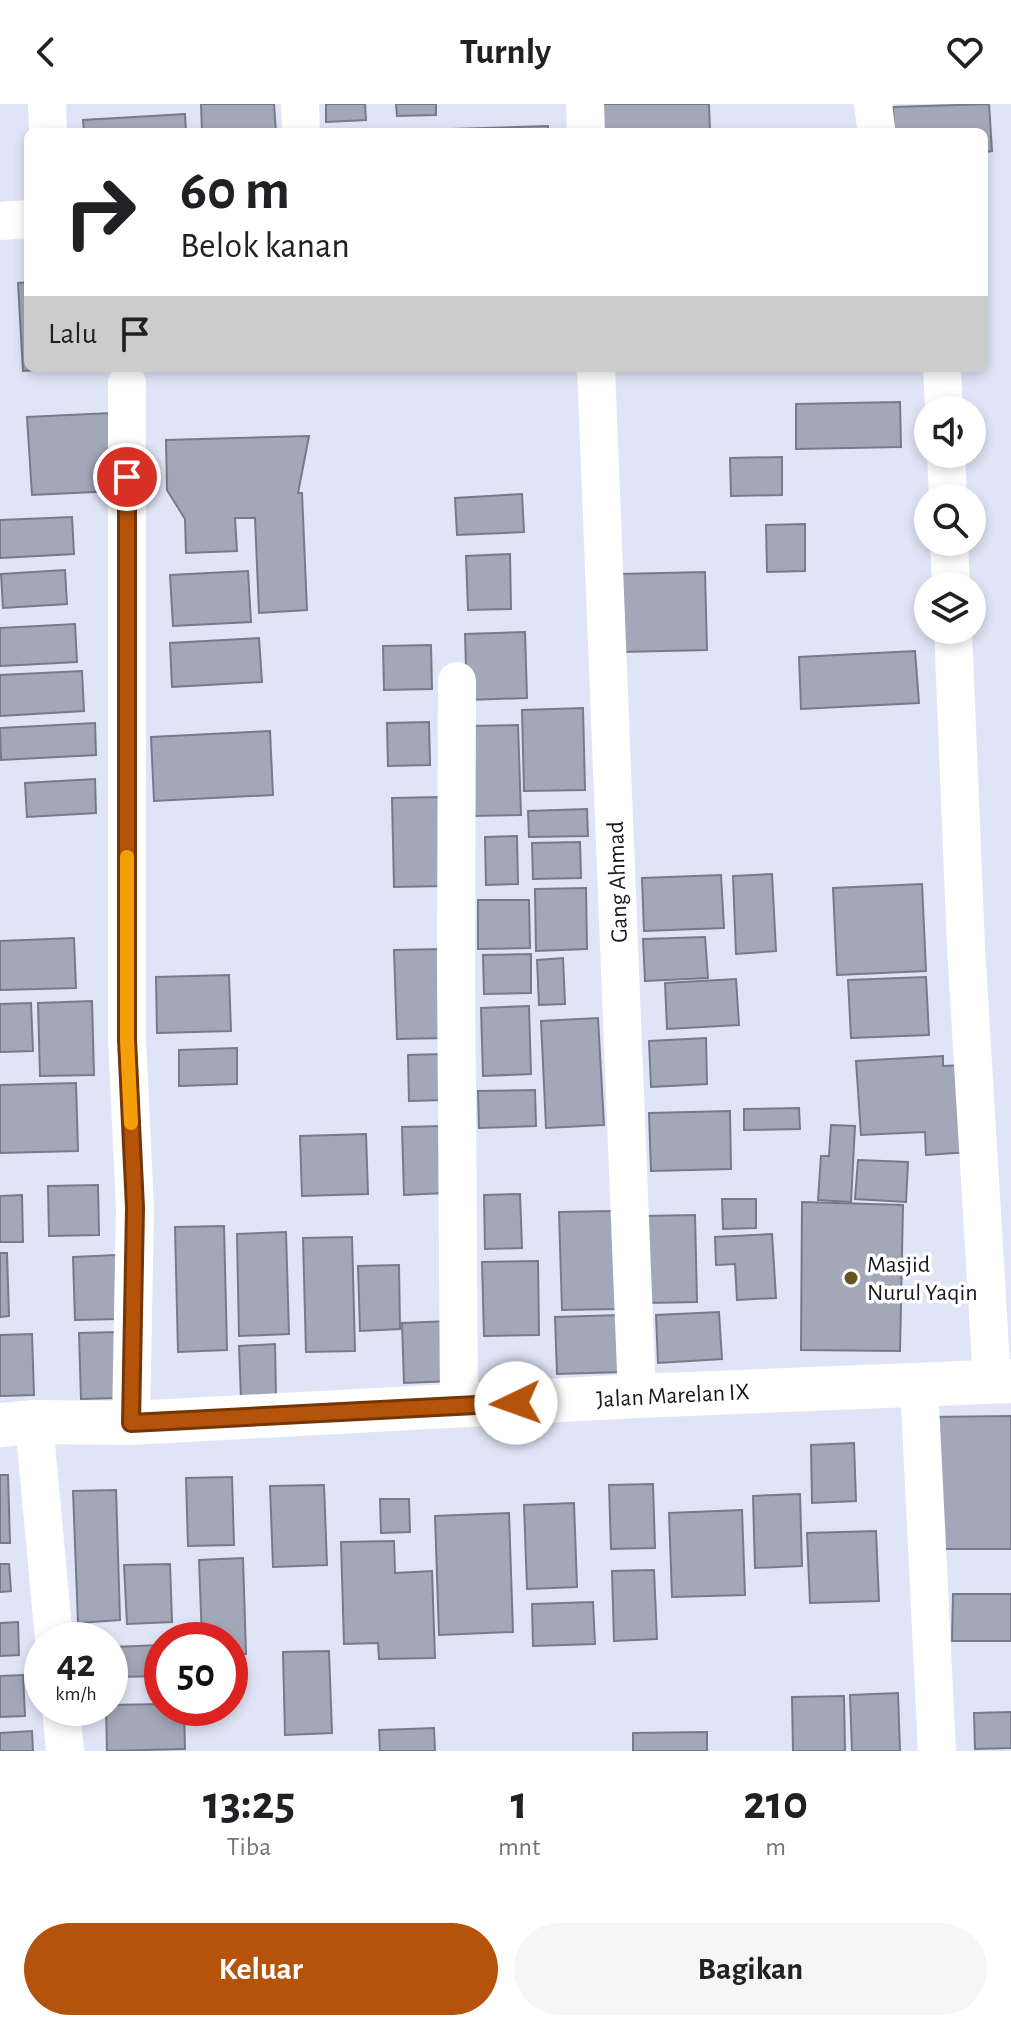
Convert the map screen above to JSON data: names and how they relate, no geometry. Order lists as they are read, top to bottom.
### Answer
{
  "streets": {
    "main road": ["Jalan Marelan IX"],
    "street": ["Gang Ahmad"]
  },
  "crossings": [
    ["Gang Ahmad", "Jalan Marelan IX"]
  ],
  "places": ["Masjid Nurul Yaqin"],
  "page": {
    "header": "Turnly",
    "turn": ["60 m", "Belok kanan"],
    "then": "Lalu",
    "speed": "42 km/h",
    "limit": "50",
    "eta": [
      "13:25",
      "Tiba",
      "1",
      "mnt",
      "210",
      "m"
    ],
    "buttons": ["Keluar", "Bagikan"]
  }
}
